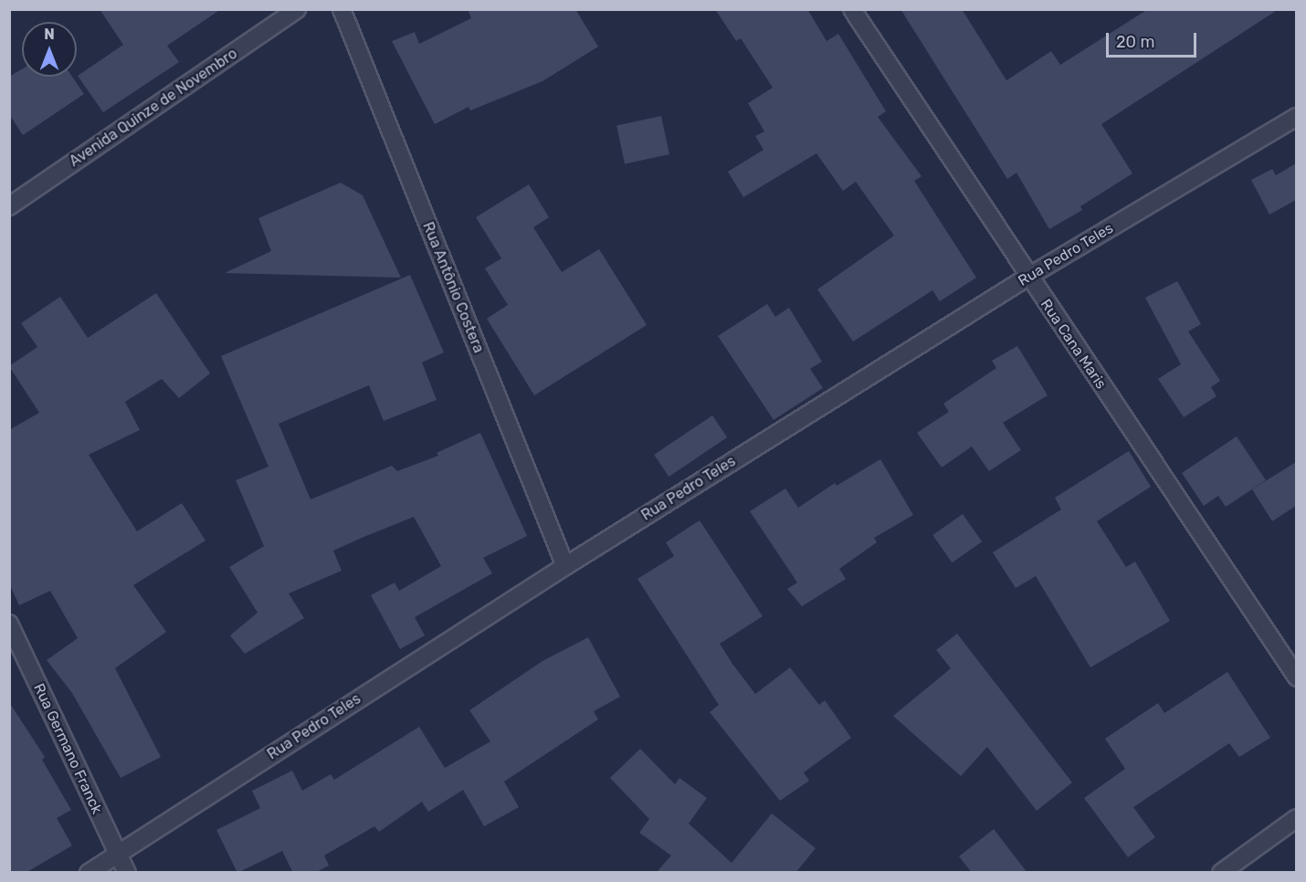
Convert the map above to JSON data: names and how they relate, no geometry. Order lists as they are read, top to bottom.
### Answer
{
  "streets": {
    "street": [
      "Avenida Quinze de Novembro",
      "Rua Pedro Teles",
      "Rua Antônio Costera",
      "Rua Cana Maris",
      "Rua Germano Franck"
    ]
  },
  "crossings": [
    ["Rua Pedro Teles", "Rua Antônio Costera"],
    ["Rua Pedro Teles", "Rua Cana Maris"],
    ["Rua Pedro Teles", "Rua Germano Franck"]
  ],
  "scale_bar": "20 m",
  "north": "top"
}
